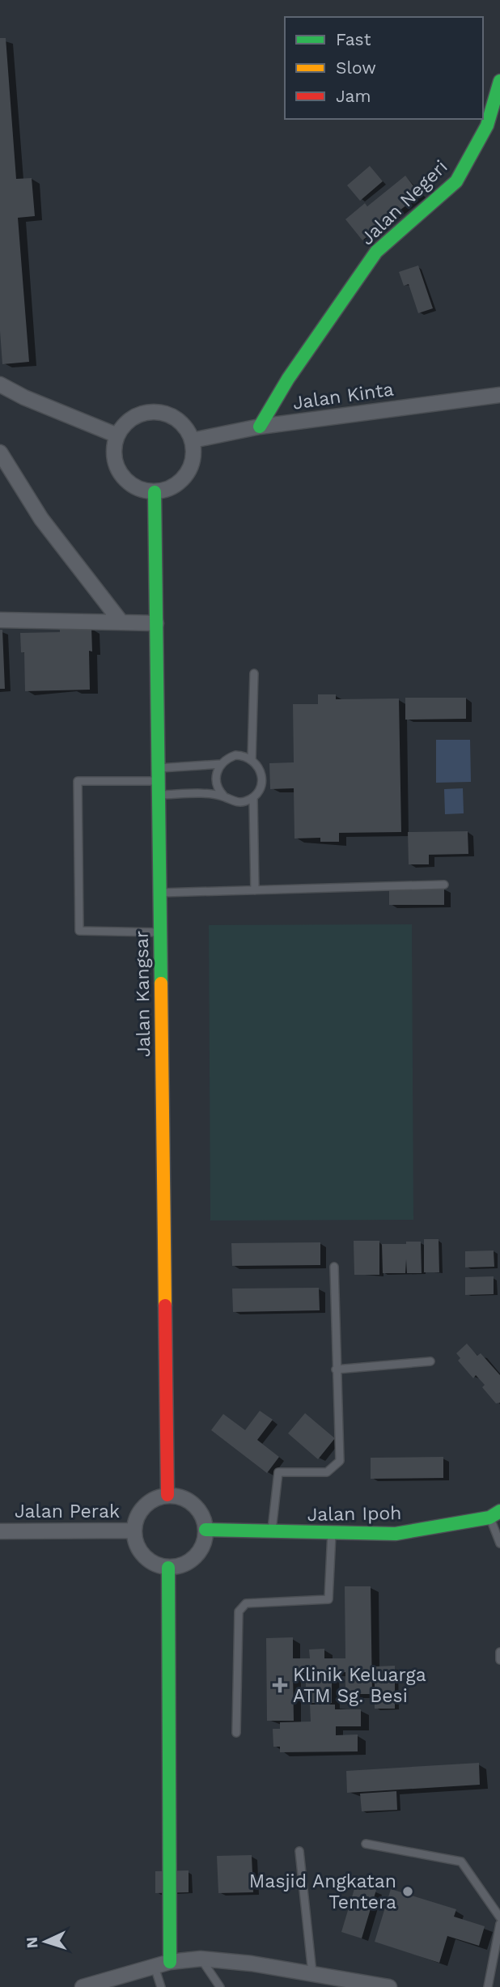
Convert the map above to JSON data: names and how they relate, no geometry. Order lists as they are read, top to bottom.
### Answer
{
  "streets": {
    "street": [
      "Jalan Negeri",
      "Jalan Kinta",
      "Jalan Kangsar",
      "Jalan Perak",
      "Jalan Ipoh"
    ]
  },
  "crossings": [
    ["Jalan Negeri", "Jalan Kinta"],
    ["Jalan Kinta", "Jalan Kangsar"],
    ["Jalan Kangsar", "Jalan Perak"],
    ["Jalan Kangsar", "Jalan Ipoh"],
    ["Jalan Perak", "Jalan Ipoh"]
  ],
  "places": {
    "health": ["Klinik Keluarga ATM Sg. Besi"],
    "other": ["Masjid Angkatan Tentera"]
  },
  "legend": ["Fast", "Slow", "Jam"],
  "north": "left"
}
